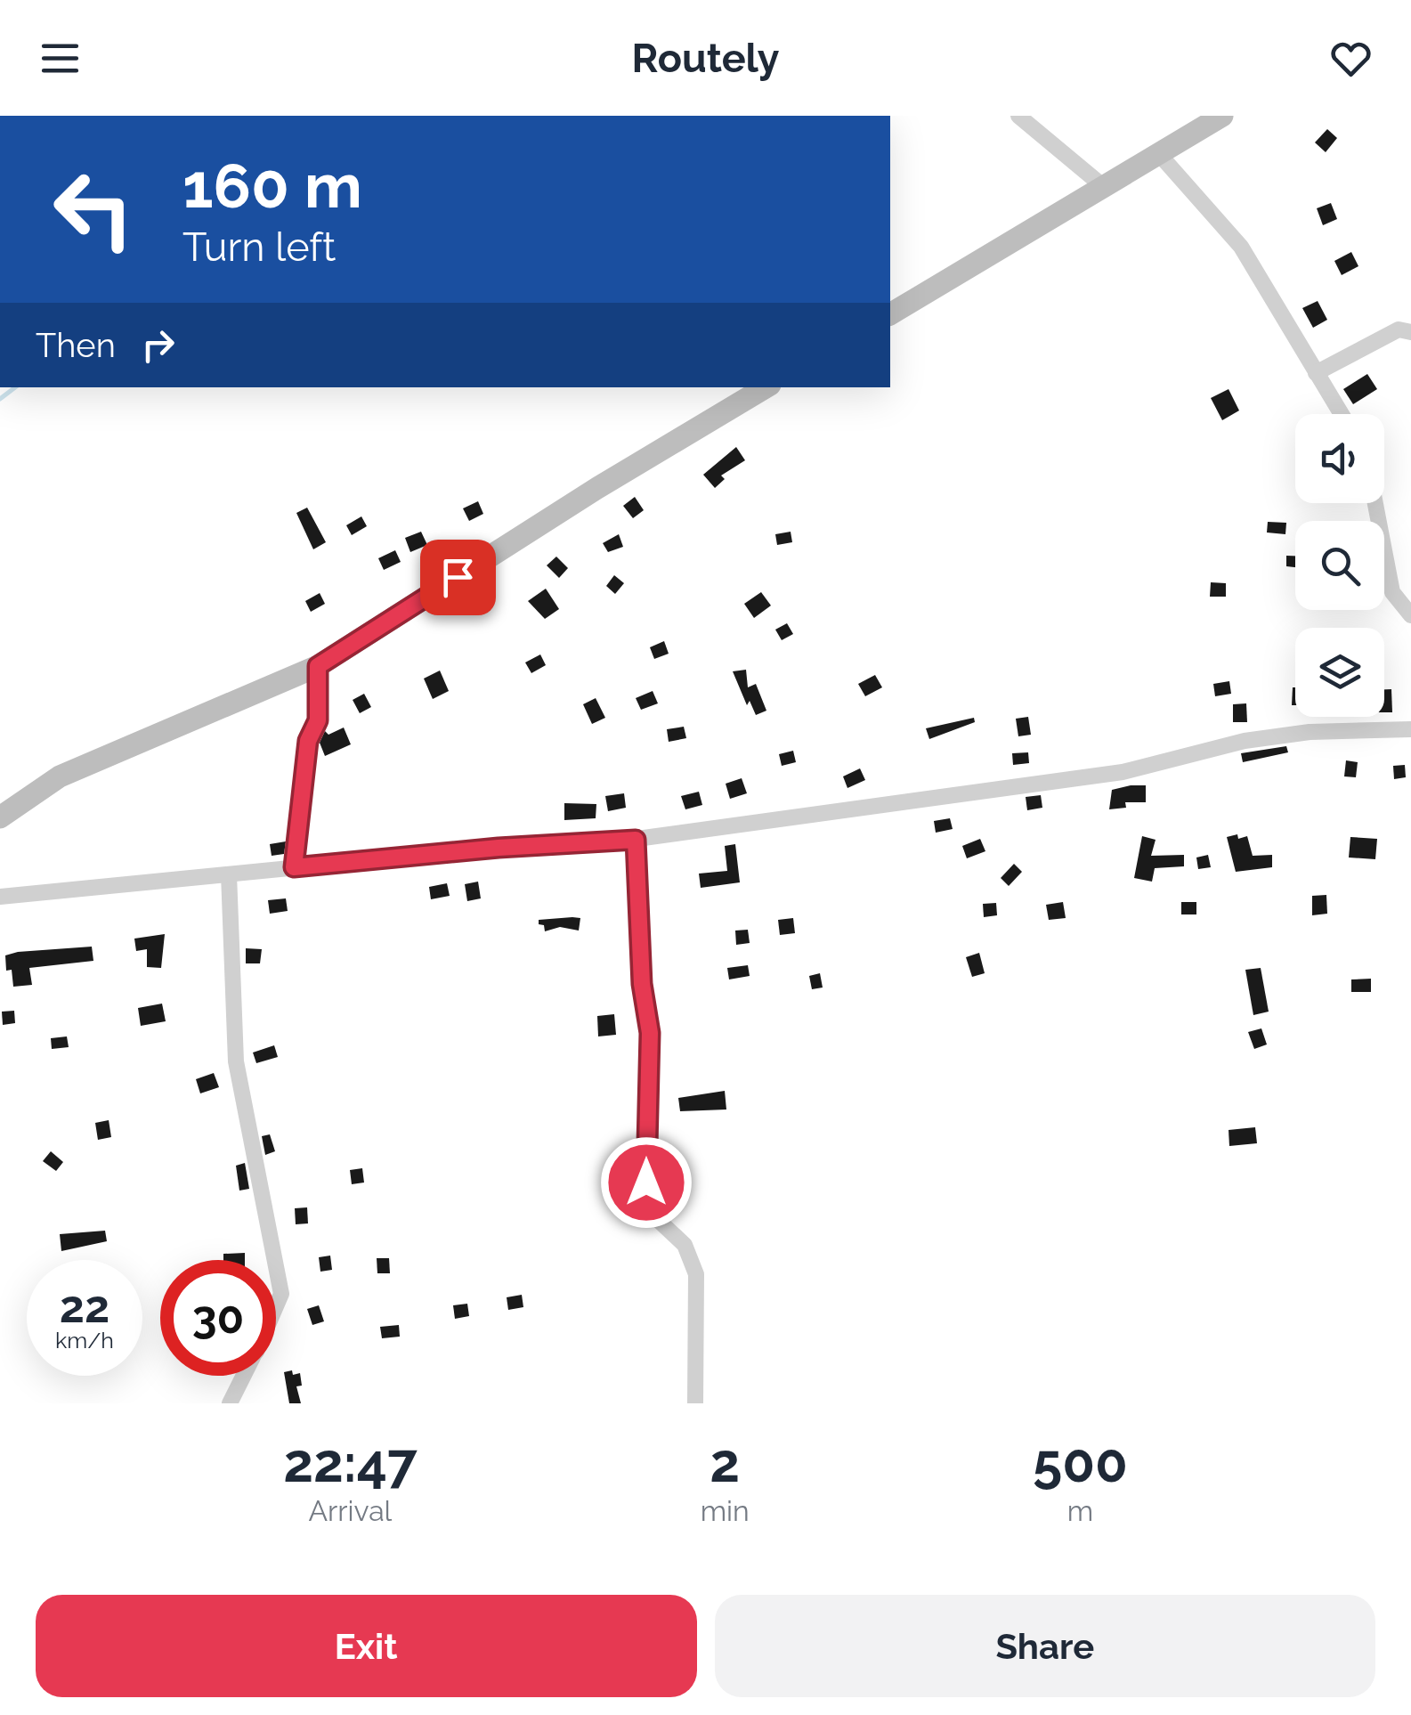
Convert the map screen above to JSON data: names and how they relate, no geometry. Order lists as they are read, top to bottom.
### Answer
{
  "page": {
    "header": "Routely",
    "turn": ["160 m", "Turn left"],
    "then": "Then",
    "speed": "22 km/h",
    "limit": "30",
    "eta": [
      "22:47",
      "Arrival",
      "2",
      "min",
      "500",
      "m"
    ],
    "buttons": ["Exit", "Share"]
  }
}
